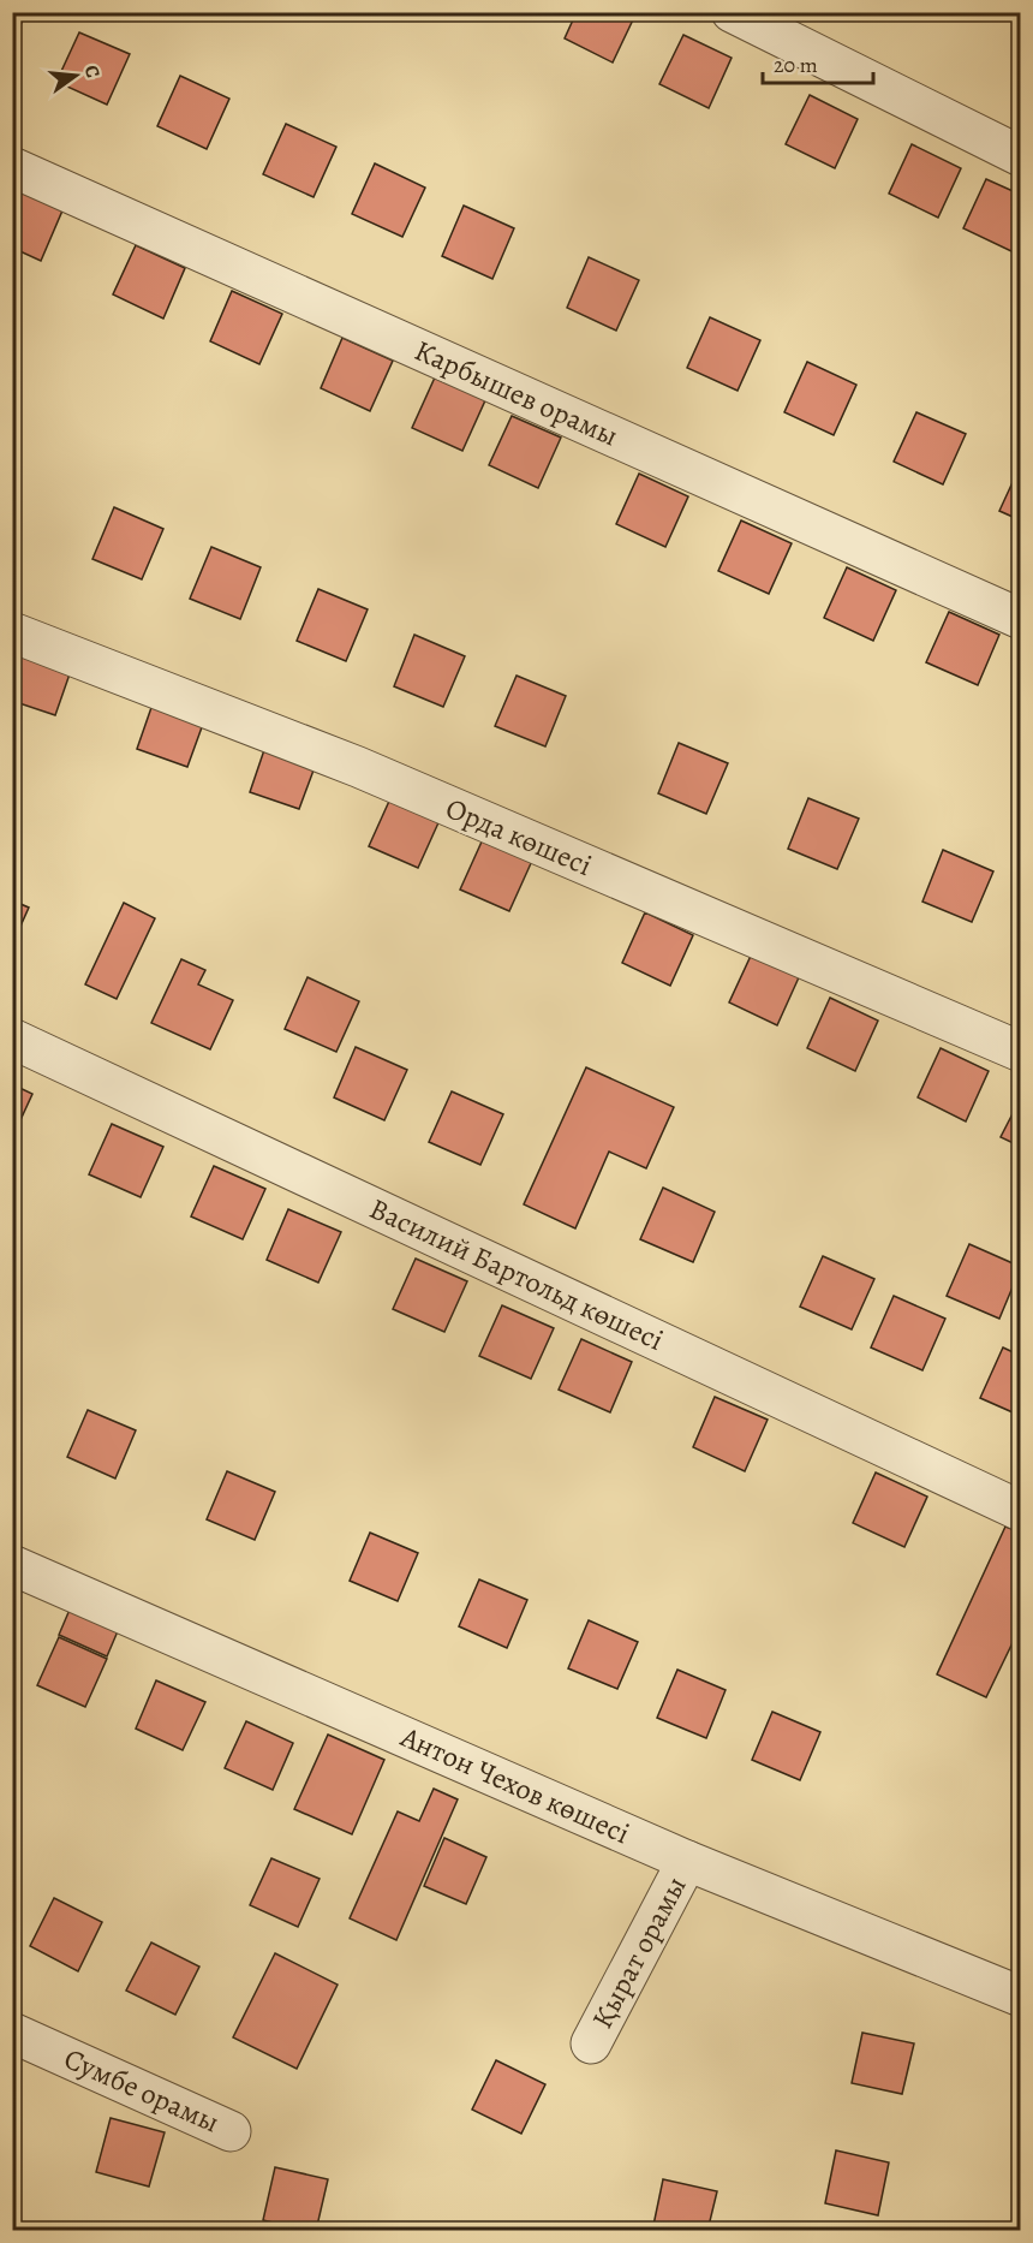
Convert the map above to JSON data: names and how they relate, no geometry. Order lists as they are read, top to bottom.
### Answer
{
  "streets": {
    "street": [
      "Карбышев орамы",
      "Орда көшесі",
      "Василий Бартольд көшесі",
      "Антон Чехов көшесі",
      "Қырат орамы",
      "Сумбе орамы"
    ]
  },
  "crossings": [
    ["Антон Чехов көшесі", "Қырат орамы"]
  ],
  "scale_bar": "20 m",
  "north": "right"
}
